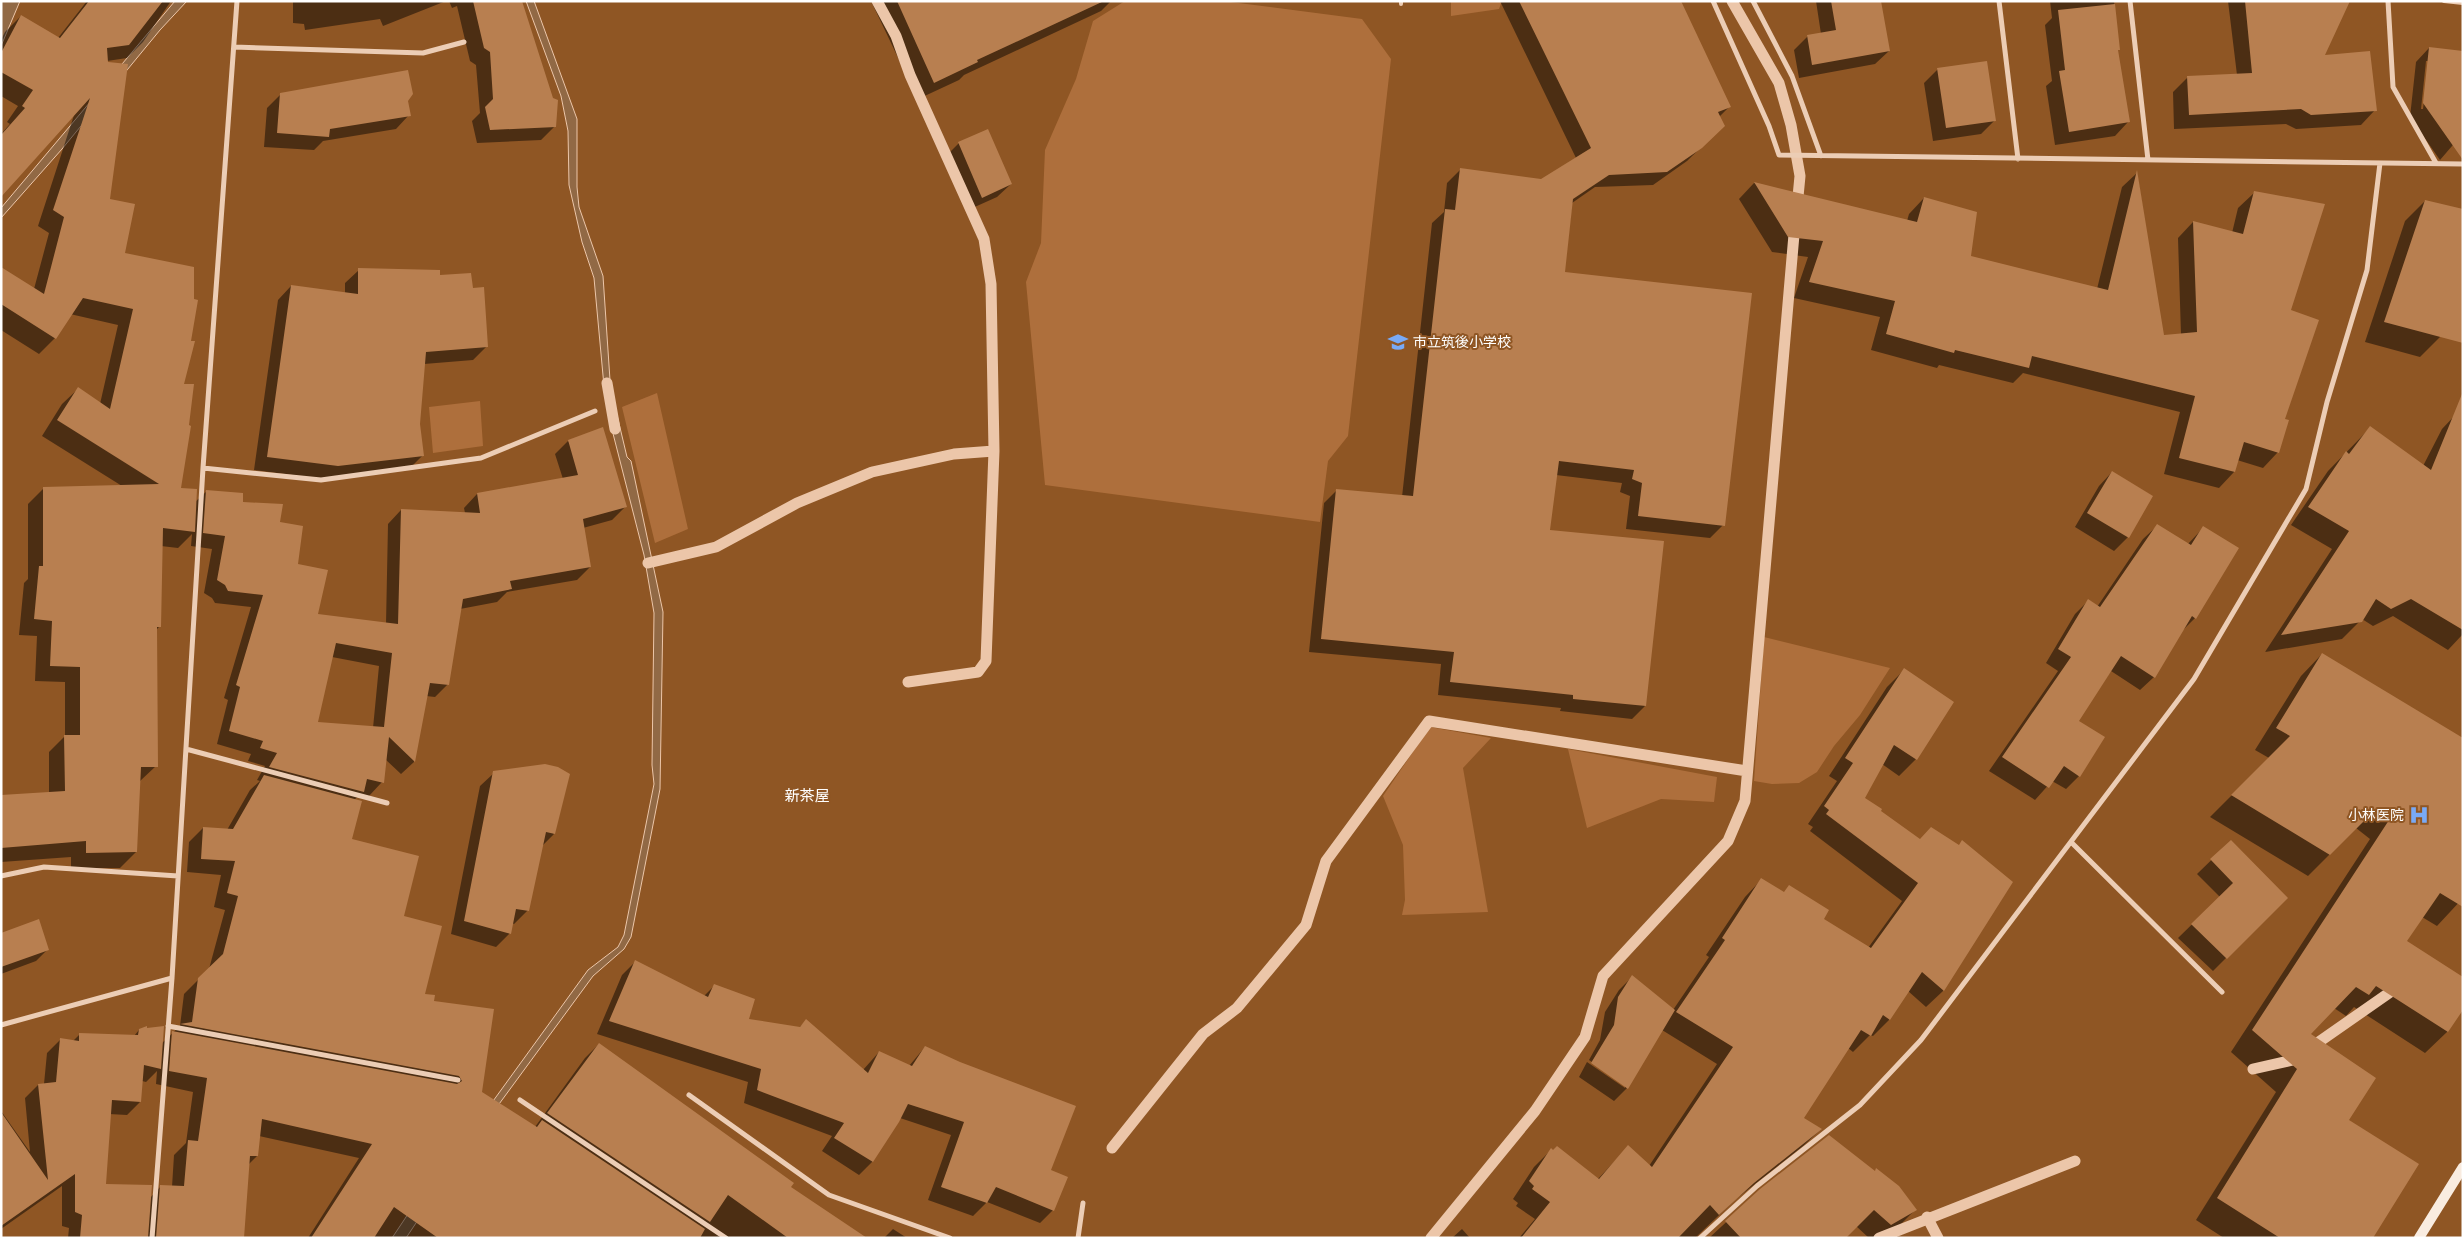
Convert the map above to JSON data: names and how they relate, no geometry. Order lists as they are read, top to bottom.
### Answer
{
  "districts": ["新茶屋"],
  "places": {
    "school or university": ["市立筑後小学校"],
    "hospital": ["小林医院"]
  }
}
